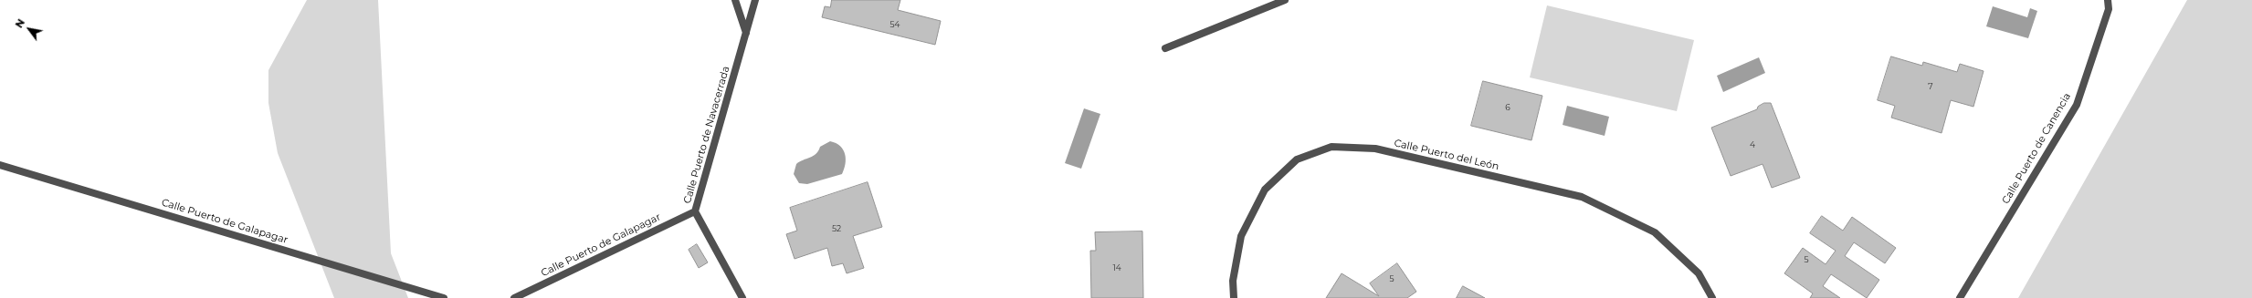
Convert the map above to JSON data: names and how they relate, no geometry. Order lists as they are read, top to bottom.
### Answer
{
  "streets": {
    "street": [
      "Calle Puerto de Navacerrada",
      "Calle Puerto de Canencia",
      "Calle Puerto del León",
      "Calle Puerto de Galapagar"
    ]
  },
  "crossings": [
    ["Calle Puerto de Navacerrada", "Calle Puerto de Galapagar"]
  ],
  "house_numbers": [
    "54",
    "7",
    "6",
    "4",
    "52",
    "5",
    "14",
    "5"
  ],
  "north": "top left"
}
